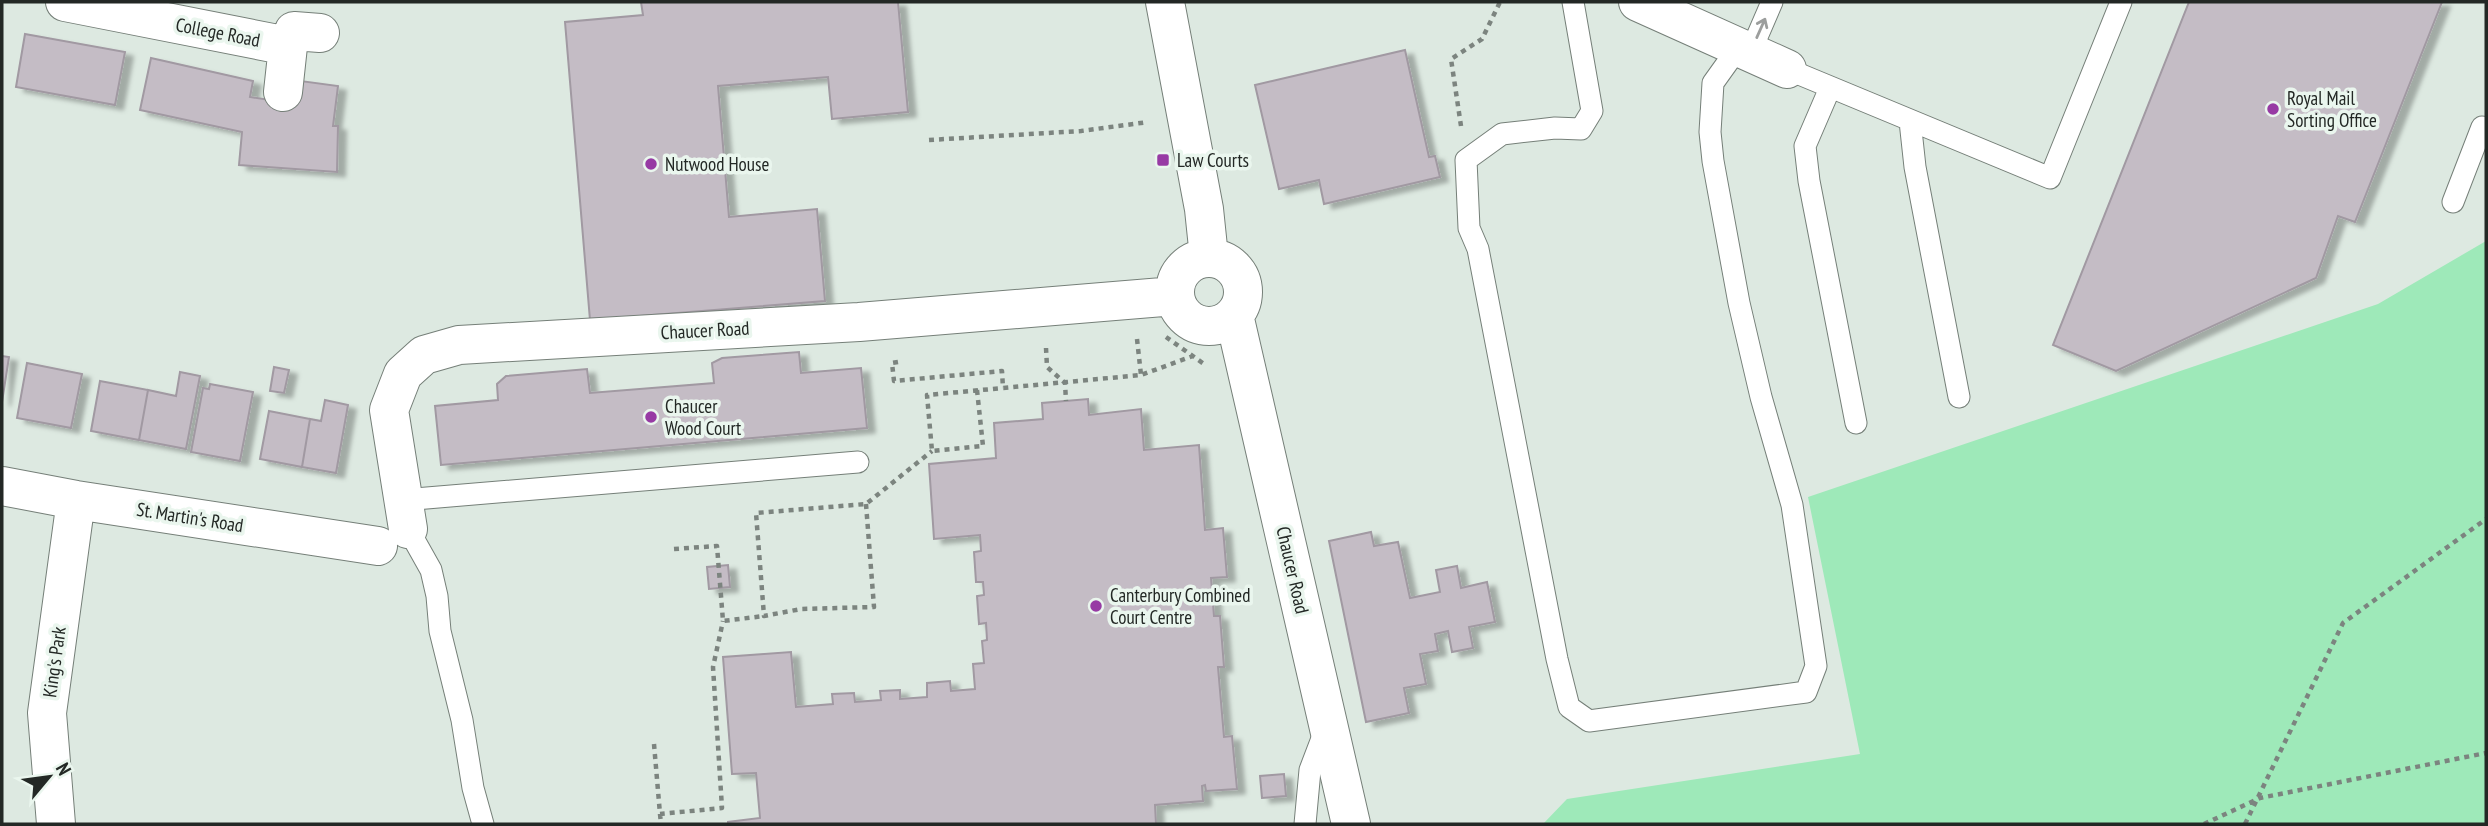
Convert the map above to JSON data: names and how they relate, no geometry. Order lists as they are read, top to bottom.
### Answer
{
  "streets": {
    "street": [
      "College Road",
      "Chaucer Road",
      "St. Martin's Road",
      "King's Park"
    ]
  },
  "crossings": [
    ["Chaucer Road", "St. Martin's Road"],
    ["St. Martin's Road", "King's Park"]
  ],
  "places": {
    "other": [
      "Royal Mail Sorting Office",
      "Nutwood House",
      "Chaucer Wood Court",
      "Canterbury Combined Court Centre"
    ],
    "transit": ["Law Courts"]
  },
  "north": "top right"
}
